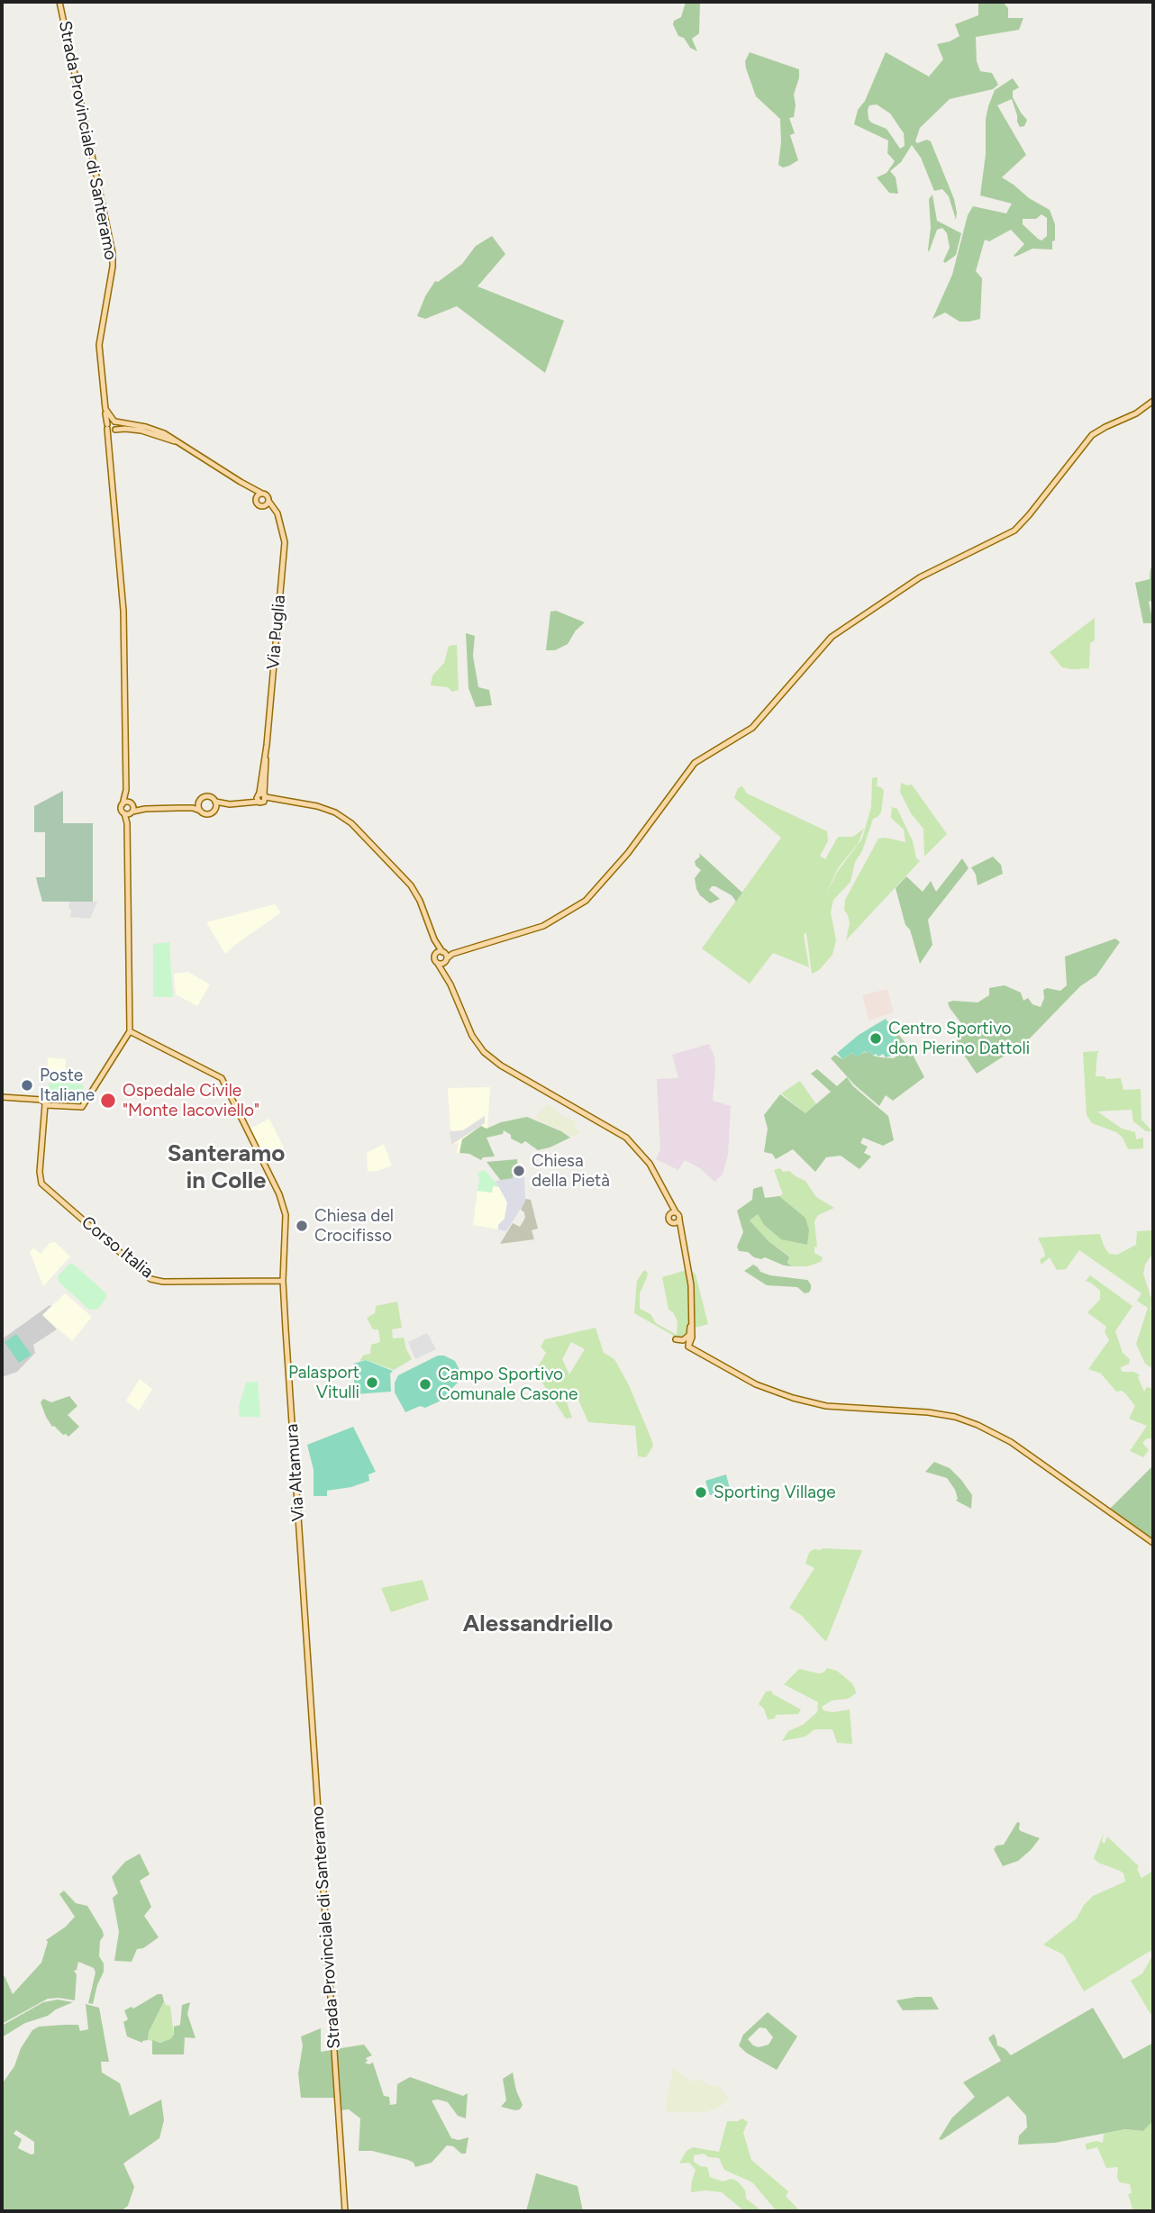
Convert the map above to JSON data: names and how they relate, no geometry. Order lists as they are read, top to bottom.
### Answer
{
  "streets": {
    "main road": [
      "Strada Provinciale di Santeramo",
      "Via Puglia",
      "Corso Italia",
      "Via Altamura"
    ]
  },
  "crossings": [
    ["Strada Provinciale di Santeramo", "Via Altamura"],
    ["Corso Italia", "Via Altamura"]
  ],
  "districts": ["Santeramo in Colle", "Alessandriello"],
  "places": [
    "Centro Sportivo don Pierino Dattoli",
    "Poste Italiane",
    "Ospedale Civile \"Monte Iacoviello\"",
    "Chiesa della Pietà",
    "Chiesa del Crocifisso",
    "Palasport Vitulli",
    "Campo Sportivo Comunale Casone",
    "Sporting Village"
  ]
}
